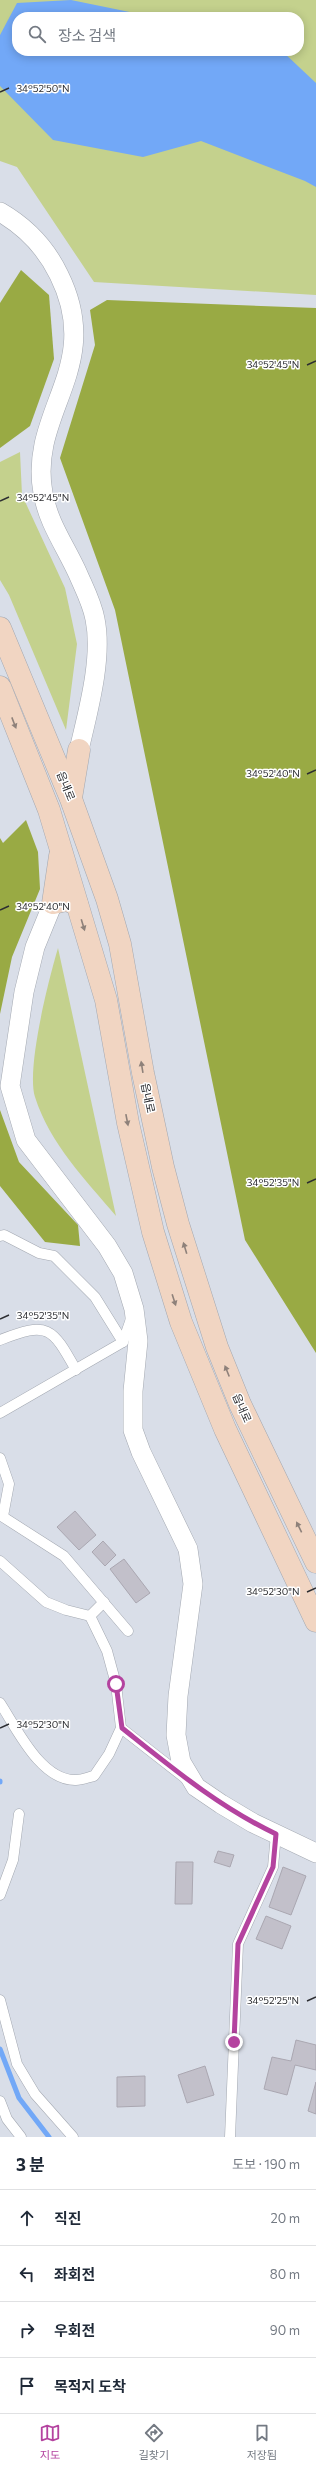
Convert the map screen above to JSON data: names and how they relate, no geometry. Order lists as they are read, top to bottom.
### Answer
{
  "streets": {
    "street": ["읍내로"]
  },
  "page": {
    "search": "장소 검색",
    "heading": ["3 분", "도보 · 190 m"],
    "list": [
      ["직진", "20 m"],
      ["좌회전", "80 m"],
      ["우회전", "90 m"],
      "목적지 도착"
    ],
    "nav": ["지도", "길찾기", "저장됨"]
  },
  "coordinates": [
    "34°52'50\"N",
    "34°52'45\"N",
    "34°52'40\"N",
    "34°52'35\"N",
    "34°52'30\"N",
    "34°52'25\"N"
  ]
}
